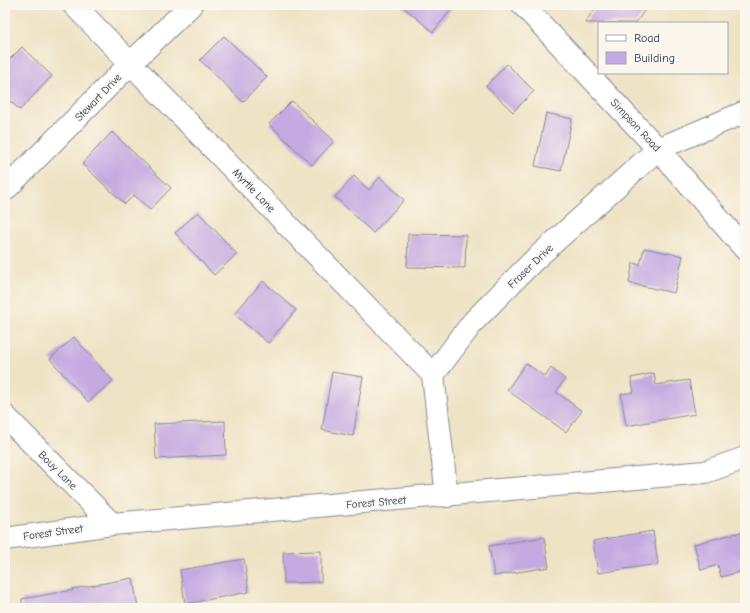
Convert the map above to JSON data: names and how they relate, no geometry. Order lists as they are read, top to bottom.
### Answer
{
  "streets": {
    "street": [
      "Stewart Drive",
      "Simpson Road",
      "Myrtle Lane",
      "Fraser Drive",
      "Bouy Lane",
      "Forest Street"
    ]
  },
  "crossings": [
    ["Stewart Drive", "Myrtle Lane"],
    ["Simpson Road", "Fraser Drive"],
    ["Myrtle Lane", "Fraser Drive"],
    ["Bouy Lane", "Forest Street"]
  ],
  "legend": ["Road", "Building"]
}
